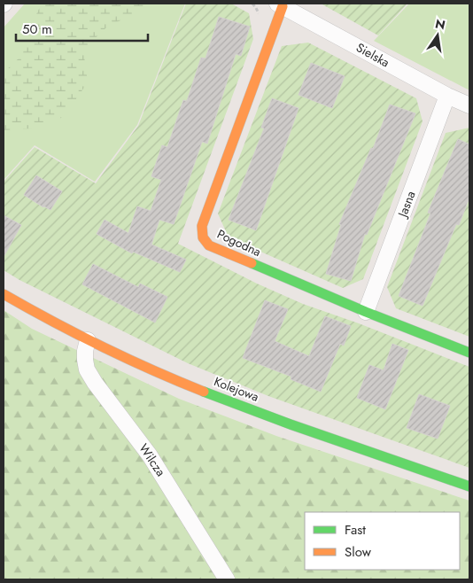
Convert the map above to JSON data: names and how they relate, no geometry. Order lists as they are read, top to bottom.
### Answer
{
  "streets": {
    "street": [
      "Sielska",
      "Jasna",
      "Pogodna",
      "Kolejowa",
      "Wilcza"
    ]
  },
  "crossings": [
    ["Sielska", "Jasna"],
    ["Sielska", "Pogodna"],
    ["Jasna", "Pogodna"],
    ["Kolejowa", "Wilcza"]
  ],
  "legend": ["Fast", "Slow"],
  "scale_bar": "50 m",
  "north": "top"
}
